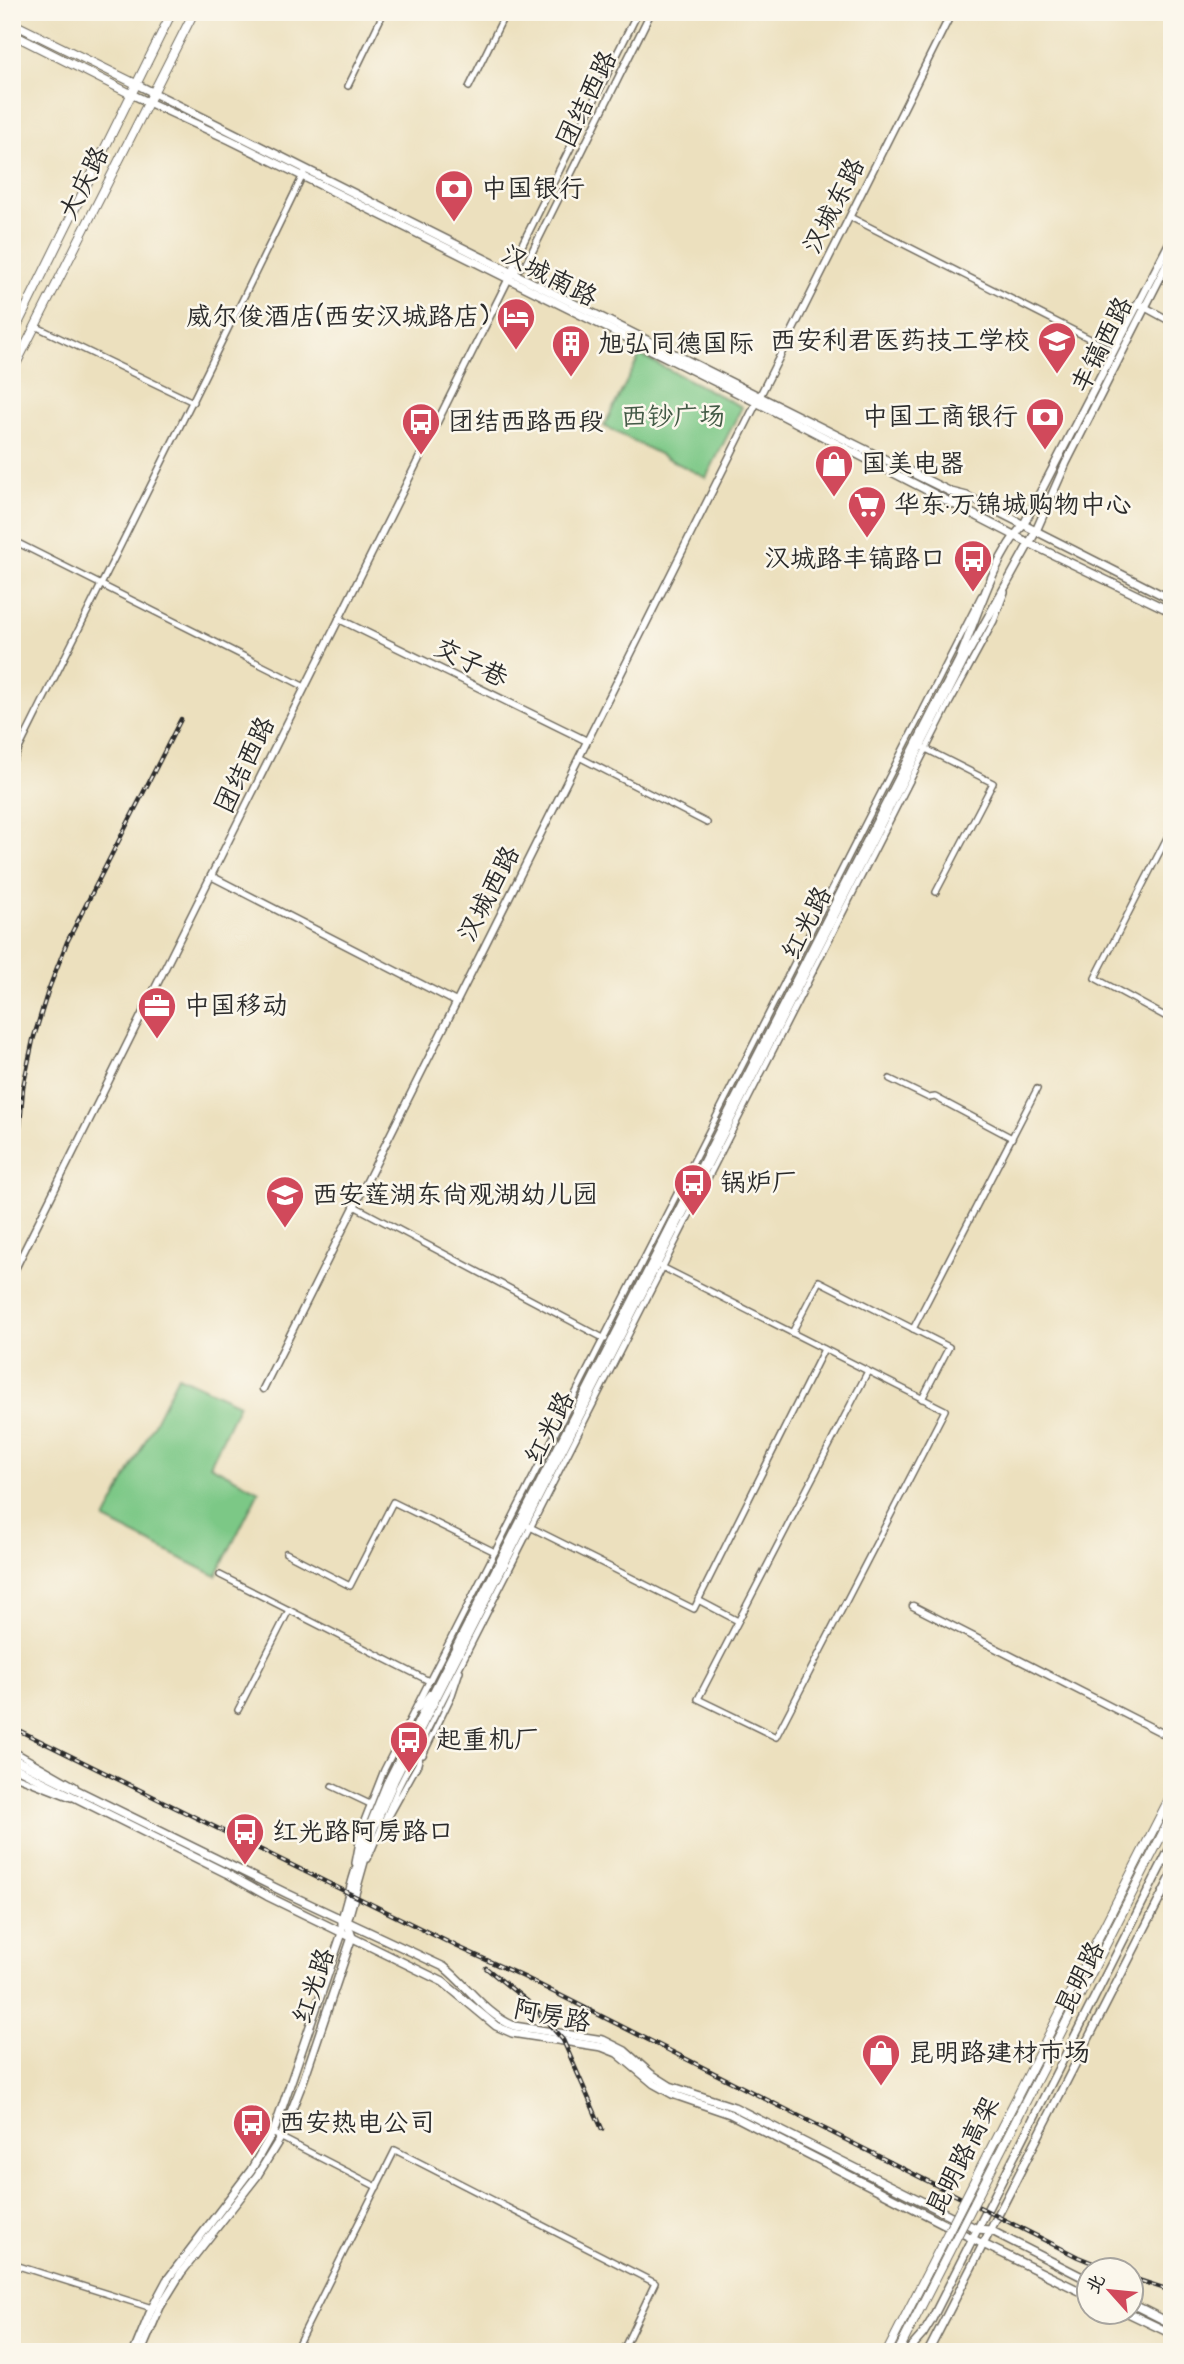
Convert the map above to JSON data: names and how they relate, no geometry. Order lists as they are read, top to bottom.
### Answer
{
  "streets": {
    "main road": [
      "大庆路",
      "汉城南路",
      "丰镐西路",
      "红光路",
      "昆明路",
      "阿房路",
      "昆明路高架"
    ],
    "street": [
      "团结西路",
      "汉城东路",
      "交子巷",
      "汉城西路"
    ]
  },
  "crossings": [
    ["团结西路", "汉城南路"],
    ["团结西路", "交子巷"],
    ["大庆路", "汉城南路"],
    ["汉城东路", "汉城南路"],
    ["汉城东路", "汉城西路"],
    ["汉城南路", "丰镐西路"],
    ["汉城南路", "红光路"],
    ["丰镐西路", "红光路"],
    ["交子巷", "汉城西路"],
    ["红光路", "阿房路"],
    ["昆明路", "阿房路"]
  ],
  "parks": ["西钞广场"],
  "places": {
    "bank": ["中国银行", "中国工商银行"],
    "hotel": ["威尔俊酒店(西安汉城路店)"],
    "school or university": ["西安利君医药技工学校", "西安莲湖东尚观湖幼儿园"],
    "building": ["旭弘同德国际"],
    "bus stop": [
      "团结西路西段",
      "汉城路丰镐路口",
      "锅炉厂",
      "起重机厂",
      "红光路阿房路口",
      "西安热电公司"
    ],
    "shop": ["国美电器", "昆明路建材市场"],
    "supermarket": ["华东·万锦城购物中心"],
    "office": ["中国移动"]
  },
  "north": "top left"
}
